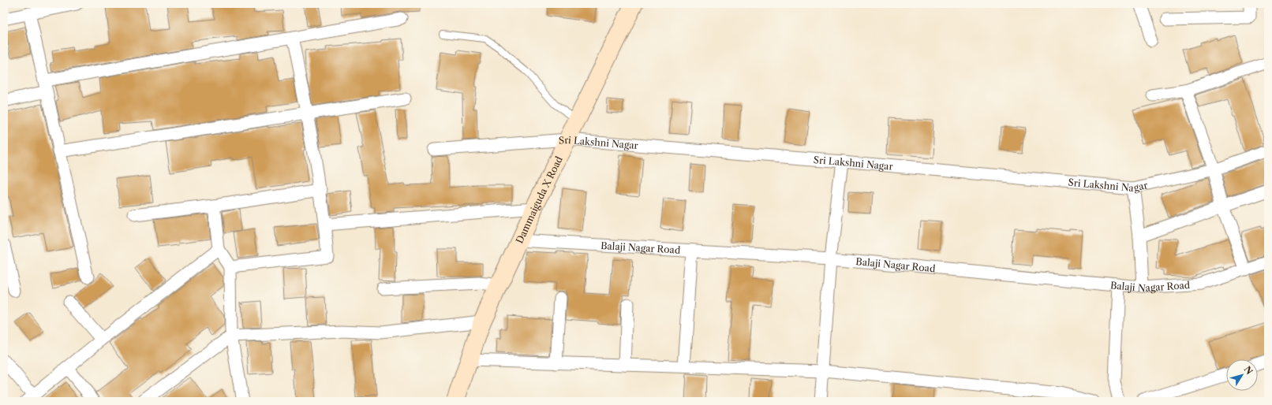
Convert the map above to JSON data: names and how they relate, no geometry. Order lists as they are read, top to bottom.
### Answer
{
  "streets": {
    "street": ["Sri Lakshni Nagar", "Dammaiguda X Road", "Balaji Nagar Road"]
  },
  "crossings": [
    ["Sri Lakshni Nagar", "Dammaiguda X Road"],
    ["Dammaiguda X Road", "Balaji Nagar Road"]
  ],
  "north": "top right"
}
